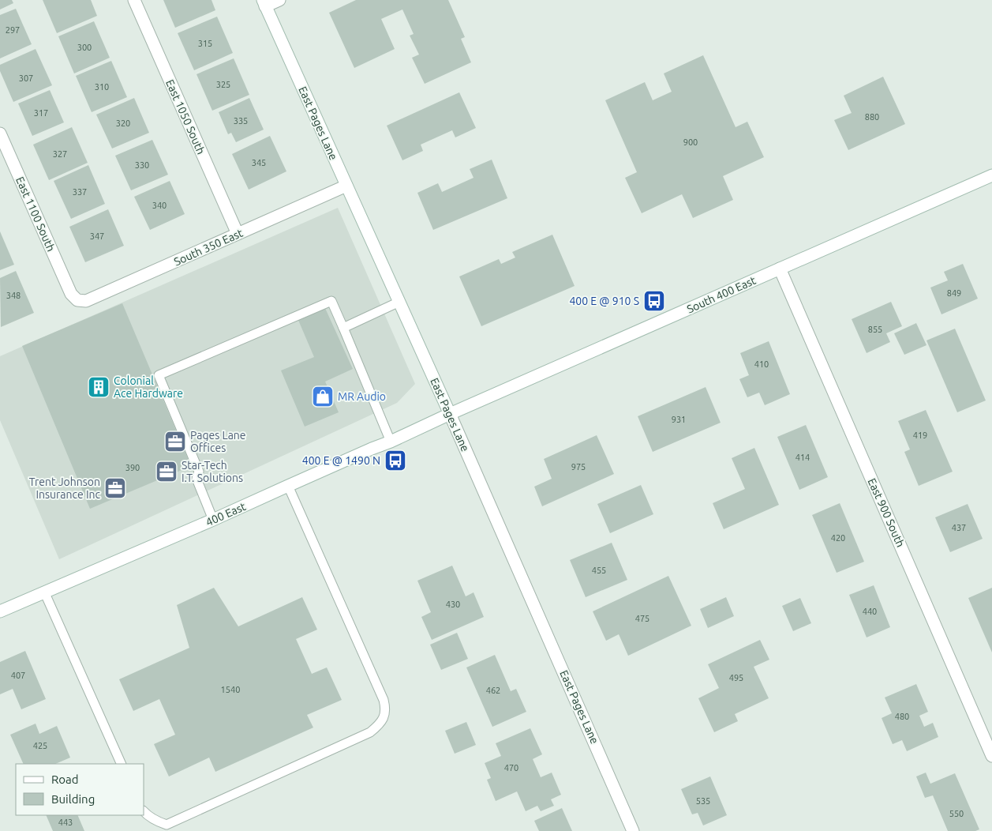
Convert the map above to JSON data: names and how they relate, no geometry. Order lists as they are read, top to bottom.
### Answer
{
  "streets": {
    "street": [
      "East 1050 South",
      "East Pages Lane",
      "East 1100 South",
      "South 350 East",
      "South 400 East",
      "East 900 South",
      "400 East"
    ]
  },
  "crossings": [
    ["East 1050 South", "South 350 East"],
    ["East Pages Lane", "South 350 East"],
    ["East Pages Lane", "South 400 East"],
    ["East Pages Lane", "400 East"],
    ["East 1100 South", "South 350 East"],
    ["South 400 East", "East 900 South"],
    ["South 400 East", "400 East"]
  ],
  "places": {
    "bus stop": ["400 E @ 910 S", "400 E @ 1490 N"],
    "building": ["Colonial Ace Hardware"],
    "shop": ["MR Audio"],
    "office": ["Pages Lane Offices", "Star-Tech I.T. Solutions", "Trent Johnson Insurance Inc"]
  },
  "house_numbers": [
    "297",
    "315",
    "300",
    "307",
    "325",
    "310",
    "317",
    "880",
    "335",
    "320",
    "900",
    "327",
    "345",
    "330",
    "337",
    "340",
    "347",
    "849",
    "348",
    "855",
    "410",
    "931",
    "419",
    "414",
    "975",
    "390",
    "437",
    "420",
    "455",
    "430",
    "440",
    "475",
    "407",
    "495",
    "1540",
    "462",
    "480",
    "425",
    "470",
    "535",
    "550",
    "443"
  ],
  "legend": ["Road", "Building"]
}
